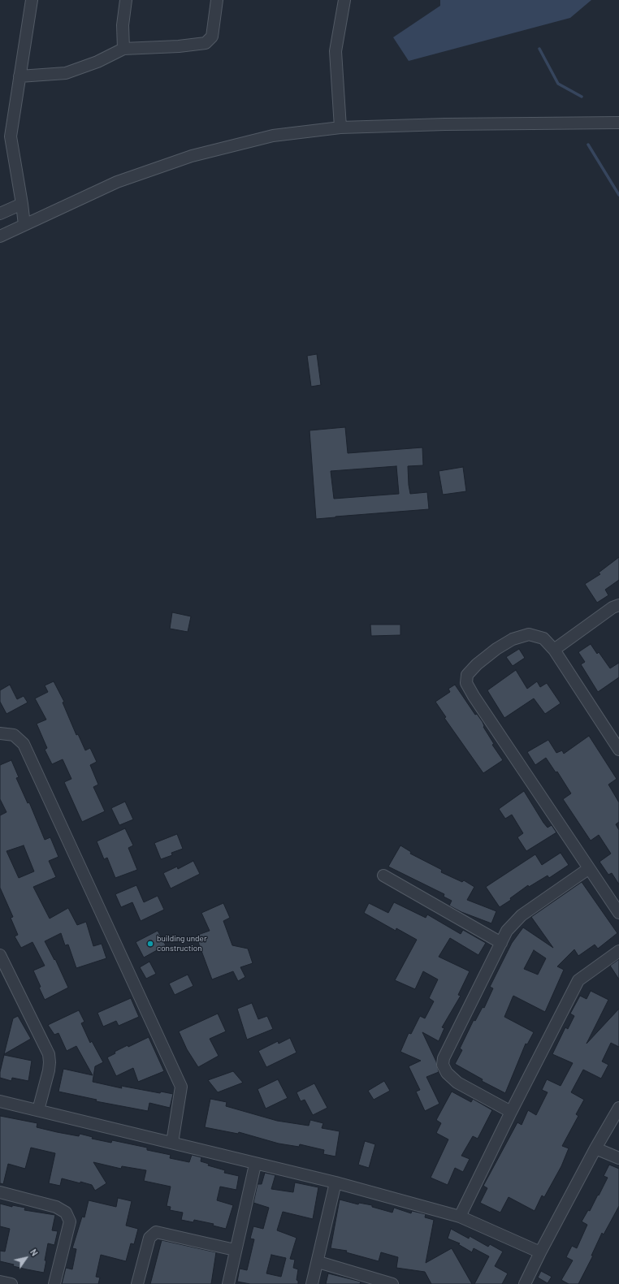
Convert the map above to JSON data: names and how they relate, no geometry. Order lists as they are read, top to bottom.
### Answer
{
  "places": ["building under construction"],
  "north": "top right"
}
